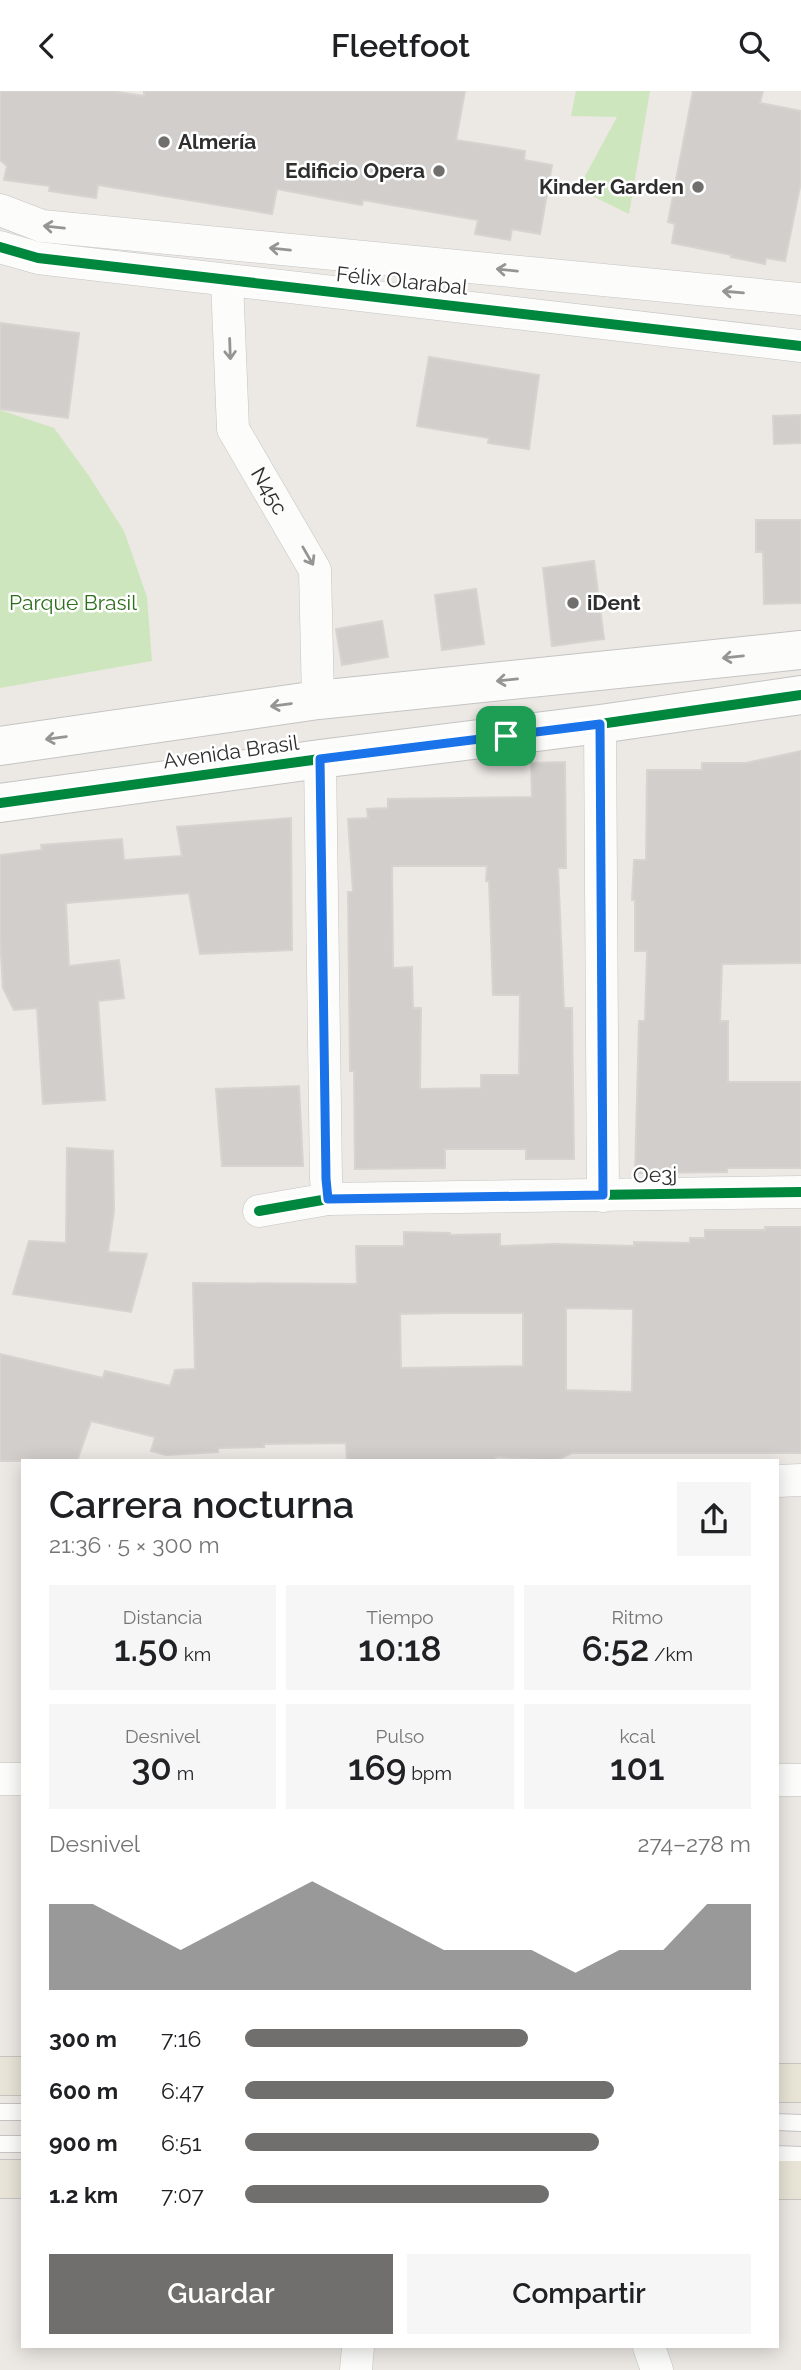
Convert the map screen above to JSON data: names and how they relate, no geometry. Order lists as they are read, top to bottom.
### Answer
{
  "streets": {
    "street": [
      "Félix Olarabal",
      "N45c",
      "Avenida Brasil",
      "Oe3j"
    ]
  },
  "crossings": [
    ["Félix Olarabal", "N45c"],
    ["N45c", "Avenida Brasil"]
  ],
  "one_way": ["N45c"],
  "parks": ["Parque Brasil"],
  "places": [
    "Almería",
    "Edificio Opera",
    "Kinder Garden",
    "iDent"
  ],
  "page": {
    "header": "Fleetfoot",
    "heading": ["Carrera nocturna", "21:36 · 5 × 300 m"],
    "stats": [
      ["Distancia", "1.50 km"],
      ["Tiempo", "10:18"],
      ["Ritmo", "6:52 /km"],
      ["Desnivel", "30 m"],
      ["Pulso", "169 bpm"],
      ["kcal", "101"]
    ],
    "chart": ["Desnivel", "274–278 m"],
    "list": [
      {
        "name": "300 m",
        "note": "7:16"
      },
      {
        "name": "600 m",
        "note": "6:47"
      },
      {
        "name": "900 m",
        "note": "6:51"
      },
      {
        "name": "1.2 km",
        "note": "7:07"
      }
    ],
    "buttons": ["Guardar", "Compartir"]
  }
}
